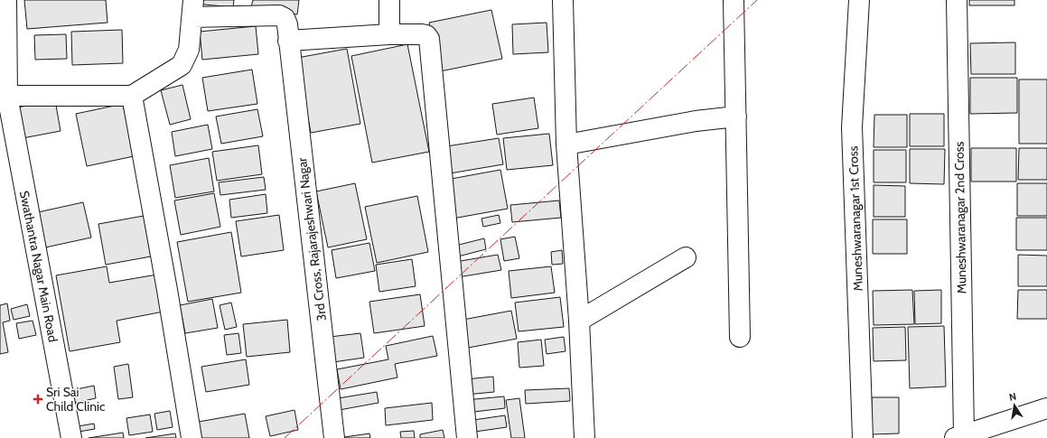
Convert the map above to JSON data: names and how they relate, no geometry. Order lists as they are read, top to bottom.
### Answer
{
  "streets": {
    "street": [
      "Muneshwaranagar 2nd Cross",
      "Muneshwaranagar 1st Cross",
      "3rd Cross, Rajarajeshwari Nagar",
      "Swathantra Nagar Main Road"
    ]
  },
  "places": {
    "health": ["Sri Sai Child Clinic"]
  },
  "north": "top"
}
